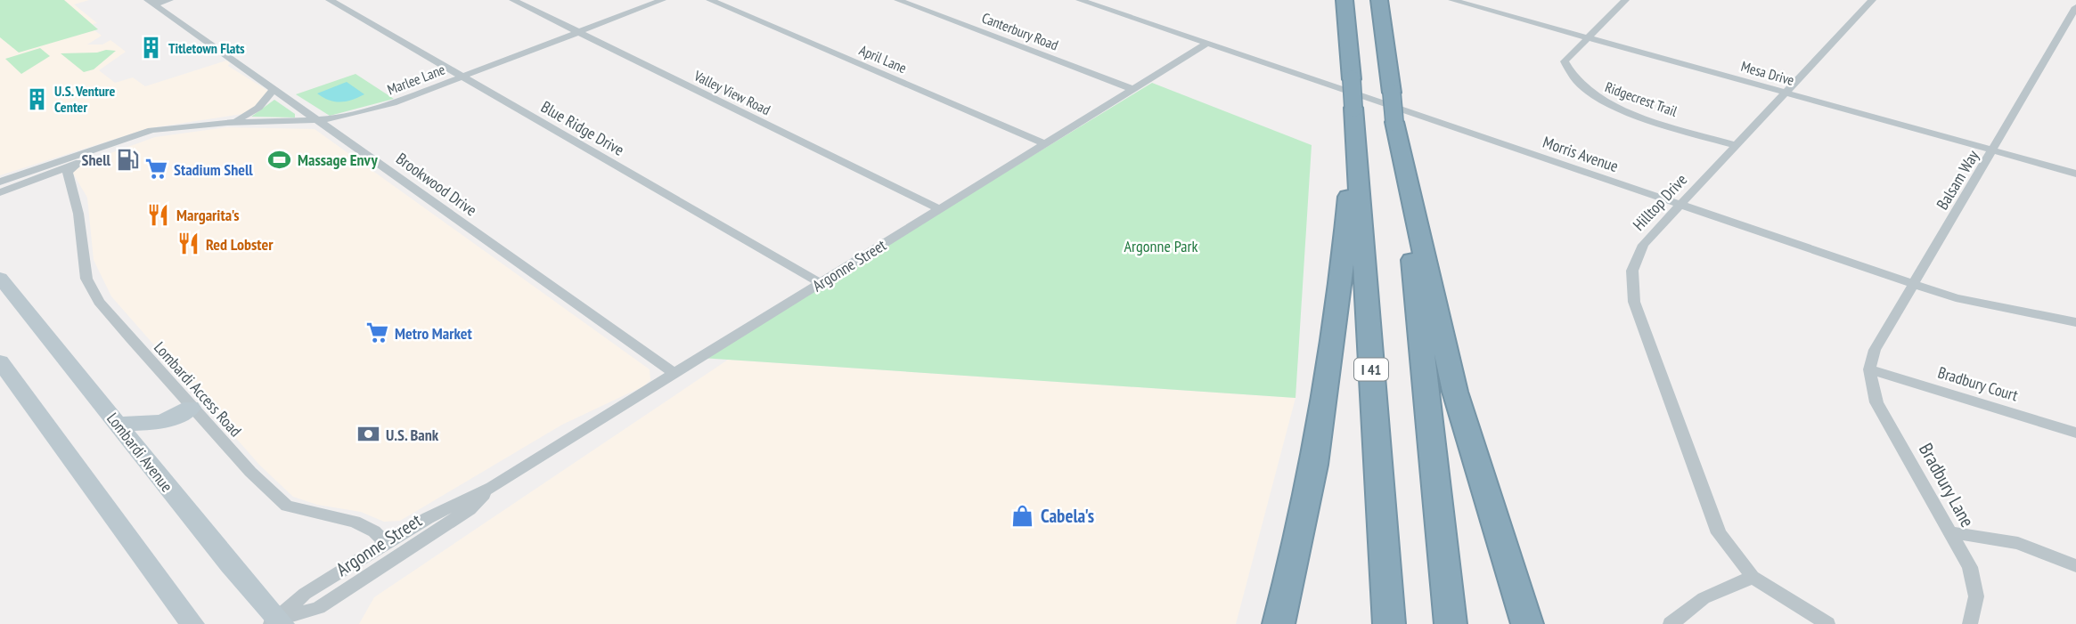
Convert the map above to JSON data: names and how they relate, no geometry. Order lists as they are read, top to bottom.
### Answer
{
  "streets": {
    "highway": ["I 41"],
    "main road": ["Lombardi Avenue"],
    "street": [
      "Canterbury Road",
      "April Lane",
      "Mesa Drive",
      "Marlee Lane",
      "Valley View Road",
      "Ridgecrest Trail",
      "Blue Ridge Drive",
      "Morris Avenue",
      "Balsam Way",
      "Brookwood Drive",
      "Hilltop Drive",
      "Argonne Street",
      "Bradbury Court",
      "Lombardi Access Road",
      "Bradbury Lane"
    ]
  },
  "crossings": [
    ["Canterbury Road", "Argonne Street"],
    ["April Lane", "Argonne Street"],
    ["Mesa Drive", "Ridgecrest Trail"],
    ["Mesa Drive", "Balsam Way"],
    ["Mesa Drive", "Hilltop Drive"],
    ["Marlee Lane", "Valley View Road"],
    ["Marlee Lane", "Blue Ridge Drive"],
    ["Marlee Lane", "Brookwood Drive"],
    ["Valley View Road", "Argonne Street"],
    ["Ridgecrest Trail", "Hilltop Drive"],
    ["Blue Ridge Drive", "Argonne Street"],
    ["Morris Avenue", "Balsam Way"],
    ["Morris Avenue", "Hilltop Drive"],
    ["Morris Avenue", "Argonne Street"],
    ["Balsam Way", "Bradbury Court"],
    ["Balsam Way", "Bradbury Lane"],
    ["Brookwood Drive", "Argonne Street"],
    ["Argonne Street", "Lombardi Access Road"],
    ["Argonne Street", "Lombardi Avenue"],
    ["Bradbury Court", "Bradbury Lane"]
  ],
  "parks": ["Argonne Park"],
  "places": {
    "building": ["Titletown Flats", "U.S. Venture Center"],
    "fuel station": ["Shell"],
    "sports": ["Massage Envy"],
    "supermarket": ["Stadium Shell", "Metro Market"],
    "restaurant": ["Margarita's", "Red Lobster"],
    "bank": ["U.S. Bank"],
    "shop": ["Cabela's"]
  }
}
